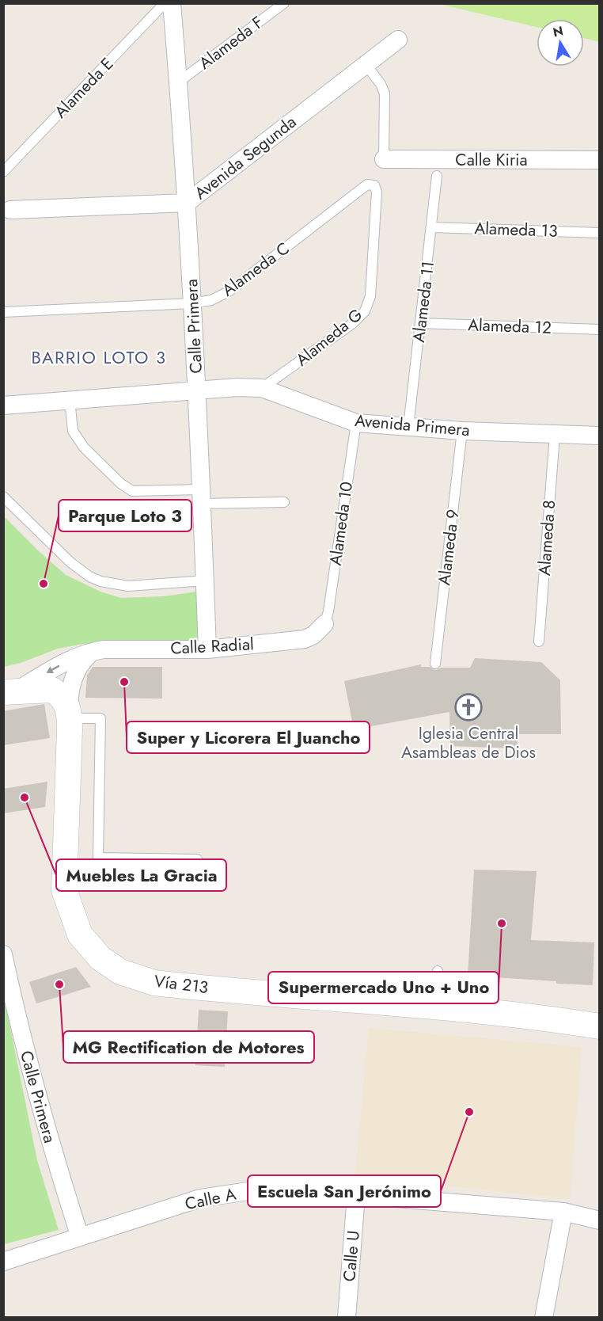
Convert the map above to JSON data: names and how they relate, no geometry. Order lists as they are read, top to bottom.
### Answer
{
  "streets": {
    "main road": ["Vía 213"],
    "street": [
      "Avenida Segunda",
      "Calle Kiria",
      "Calle Primera",
      "Avenida Primera",
      "Calle Radial",
      "Calle A",
      "Calle U"
    ],
    "lane": [
      "Alameda F",
      "Alameda E",
      "Alameda 13",
      "Alameda C",
      "Alameda 11",
      "Alameda 12",
      "Alameda G",
      "Alameda 10",
      "Alameda 8",
      "Alameda 9"
    ]
  },
  "crossings": [
    ["Alameda F", "Calle Primera"],
    ["Avenida Segunda", "Calle Primera"],
    ["Alameda 13", "Alameda 11"],
    ["Alameda C", "Calle Primera"],
    ["Alameda C", "Alameda G"],
    ["Alameda 11", "Alameda 12"],
    ["Alameda 11", "Avenida Primera"],
    ["Calle Primera", "Avenida Primera"],
    ["Calle Primera", "Calle Radial"],
    ["Calle Primera", "Calle A"],
    ["Alameda G", "Avenida Primera"],
    ["Avenida Primera", "Alameda 10"],
    ["Avenida Primera", "Alameda 8"],
    ["Avenida Primera", "Alameda 9"],
    ["Alameda 10", "Calle Radial"],
    ["Calle A", "Calle U"]
  ],
  "districts": ["BARRIO LOTO 3"],
  "places": {
    "other": [
      "Parque Loto 3",
      "Super y Licorera El Juancho",
      "Muebles La Gracia",
      "Supermercado Uno + Uno",
      "MG Rectification de Motores",
      "Escuela San Jerónimo"
    ],
    "church": ["Iglesia Central Asambleas de Dios"]
  },
  "north": "top"
}
